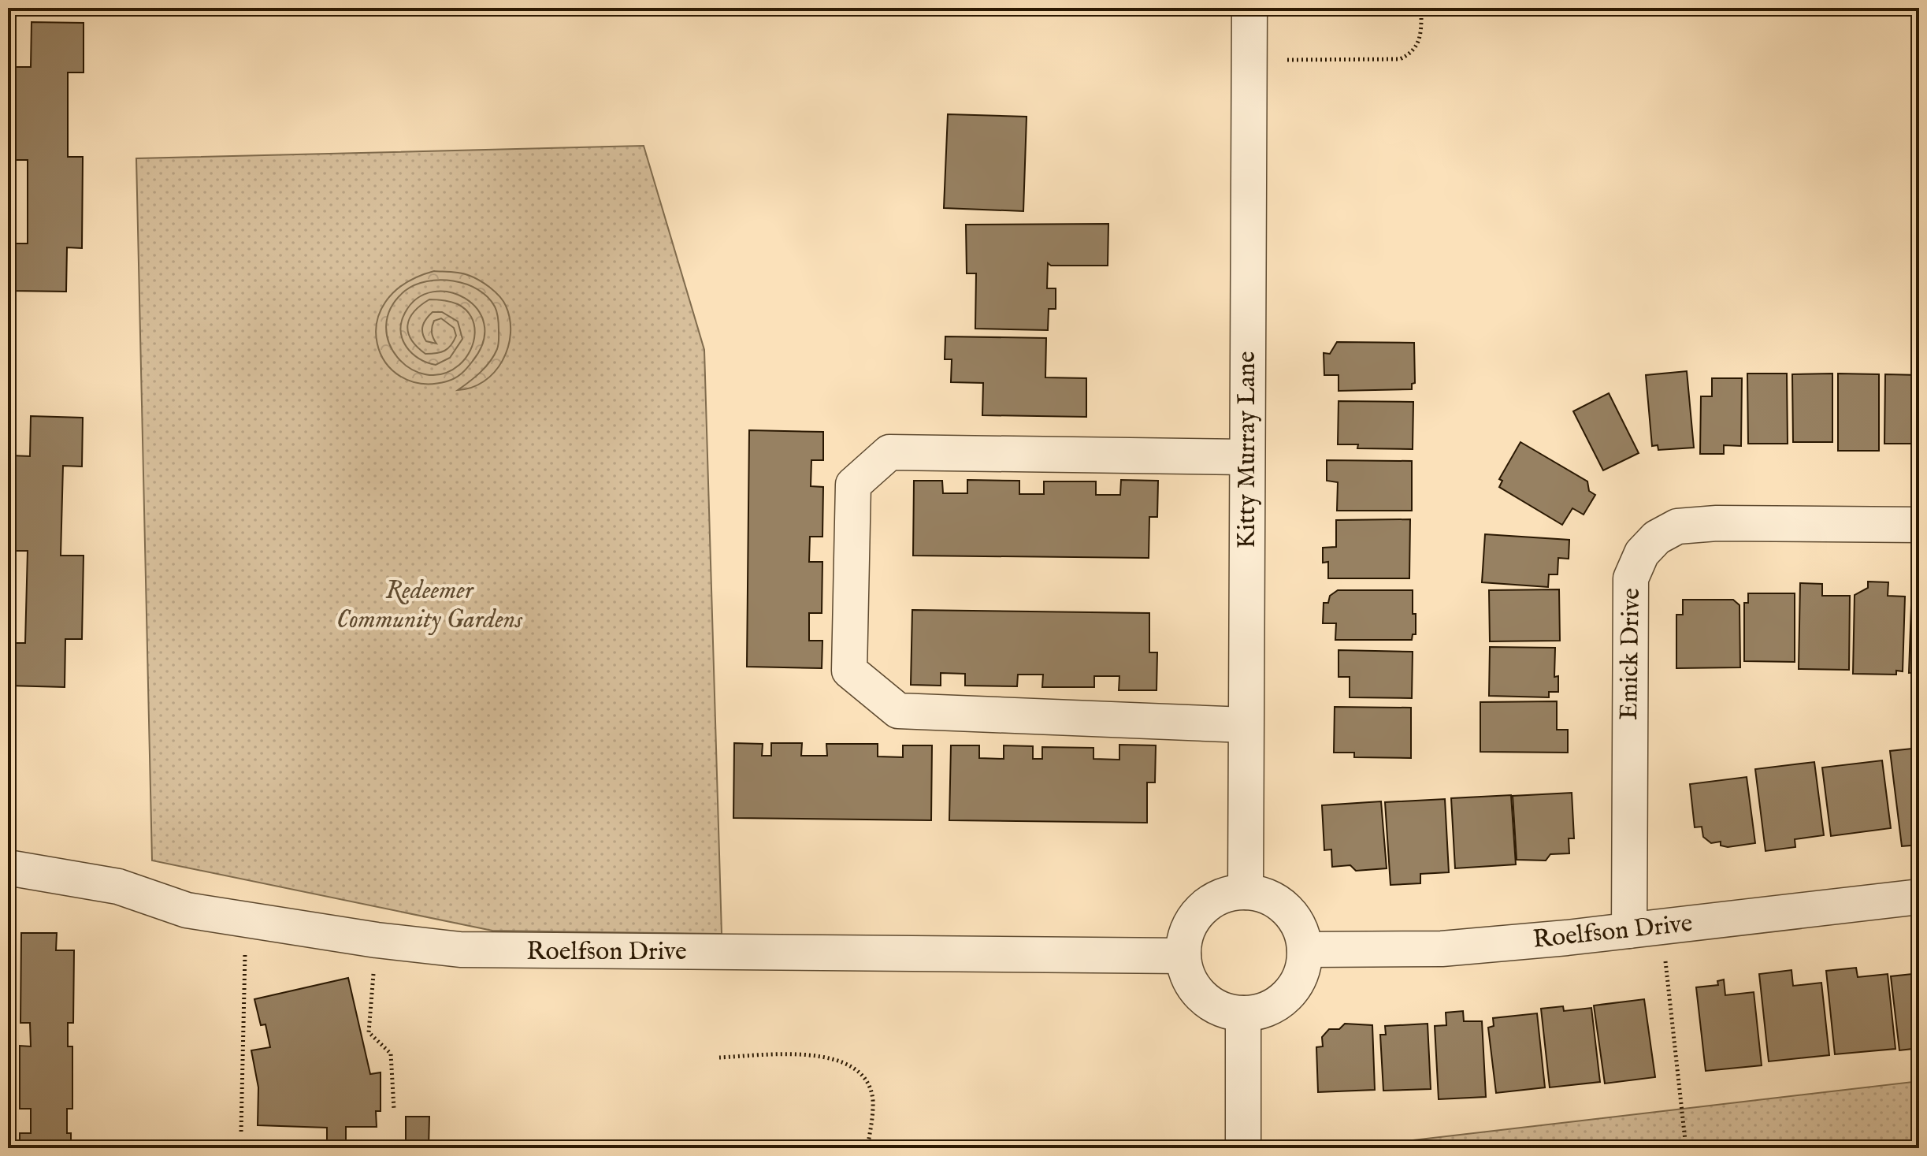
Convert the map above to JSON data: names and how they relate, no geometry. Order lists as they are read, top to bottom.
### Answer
{
  "streets": {
    "street": ["Kitty Murray Lane", "Emick Drive", "Roelfson Drive"]
  },
  "crossings": [
    ["Kitty Murray Lane", "Roelfson Drive"],
    ["Emick Drive", "Roelfson Drive"]
  ],
  "parks": ["Redeemer Community Gardens"]
}
